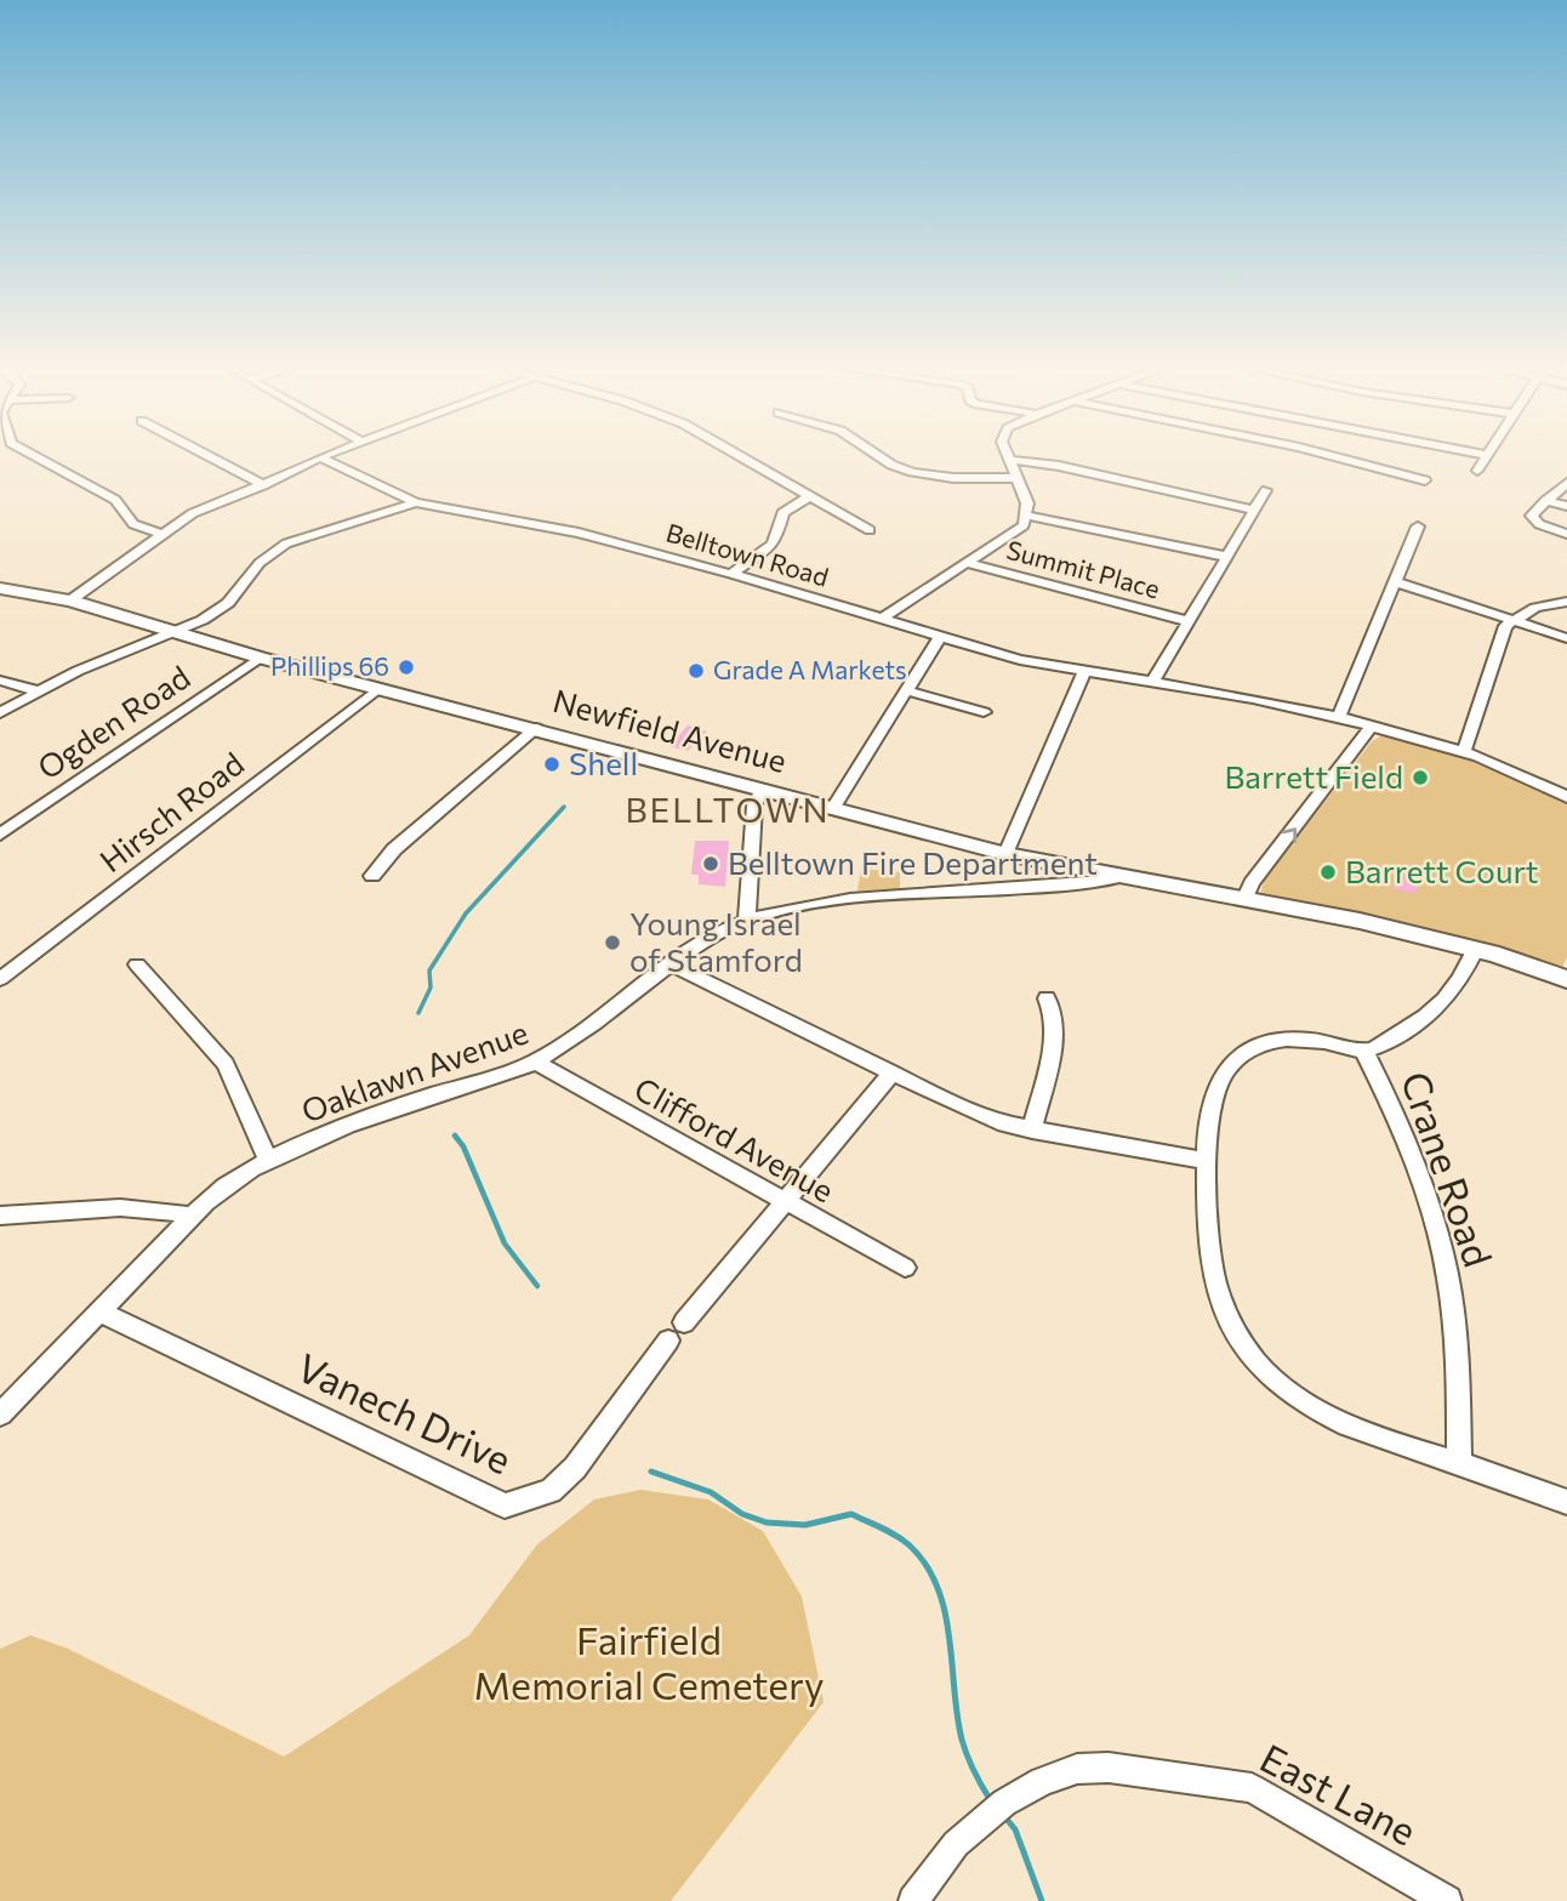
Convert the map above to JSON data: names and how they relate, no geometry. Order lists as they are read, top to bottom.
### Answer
{
  "streets": {
    "main road": ["Newfield Avenue"],
    "street": [
      "Belltown Road",
      "Summit Place",
      "Ogden Road",
      "Hirsch Road",
      "Oaklawn Avenue",
      "Clifford Avenue",
      "Crane Road",
      "Vanech Drive",
      "East Lane"
    ]
  },
  "crossings": [
    ["Belltown Road", "Newfield Avenue"],
    ["Ogden Road", "Newfield Avenue"],
    ["Newfield Avenue", "Hirsch Road"],
    ["Newfield Avenue", "Oaklawn Avenue"],
    ["Oaklawn Avenue", "Clifford Avenue"],
    ["Oaklawn Avenue", "Vanech Drive"],
    ["Clifford Avenue", "Vanech Drive"]
  ],
  "districts": ["BELLTOWN"],
  "parks": ["Fairfield Memorial Cemetery"],
  "places": [
    "Phillips 66",
    "Grade A Markets",
    "Shell",
    "Barrett Field",
    "Belltown Fire Department",
    "Barrett Court",
    "Young Israel of Stamford"
  ]
}
